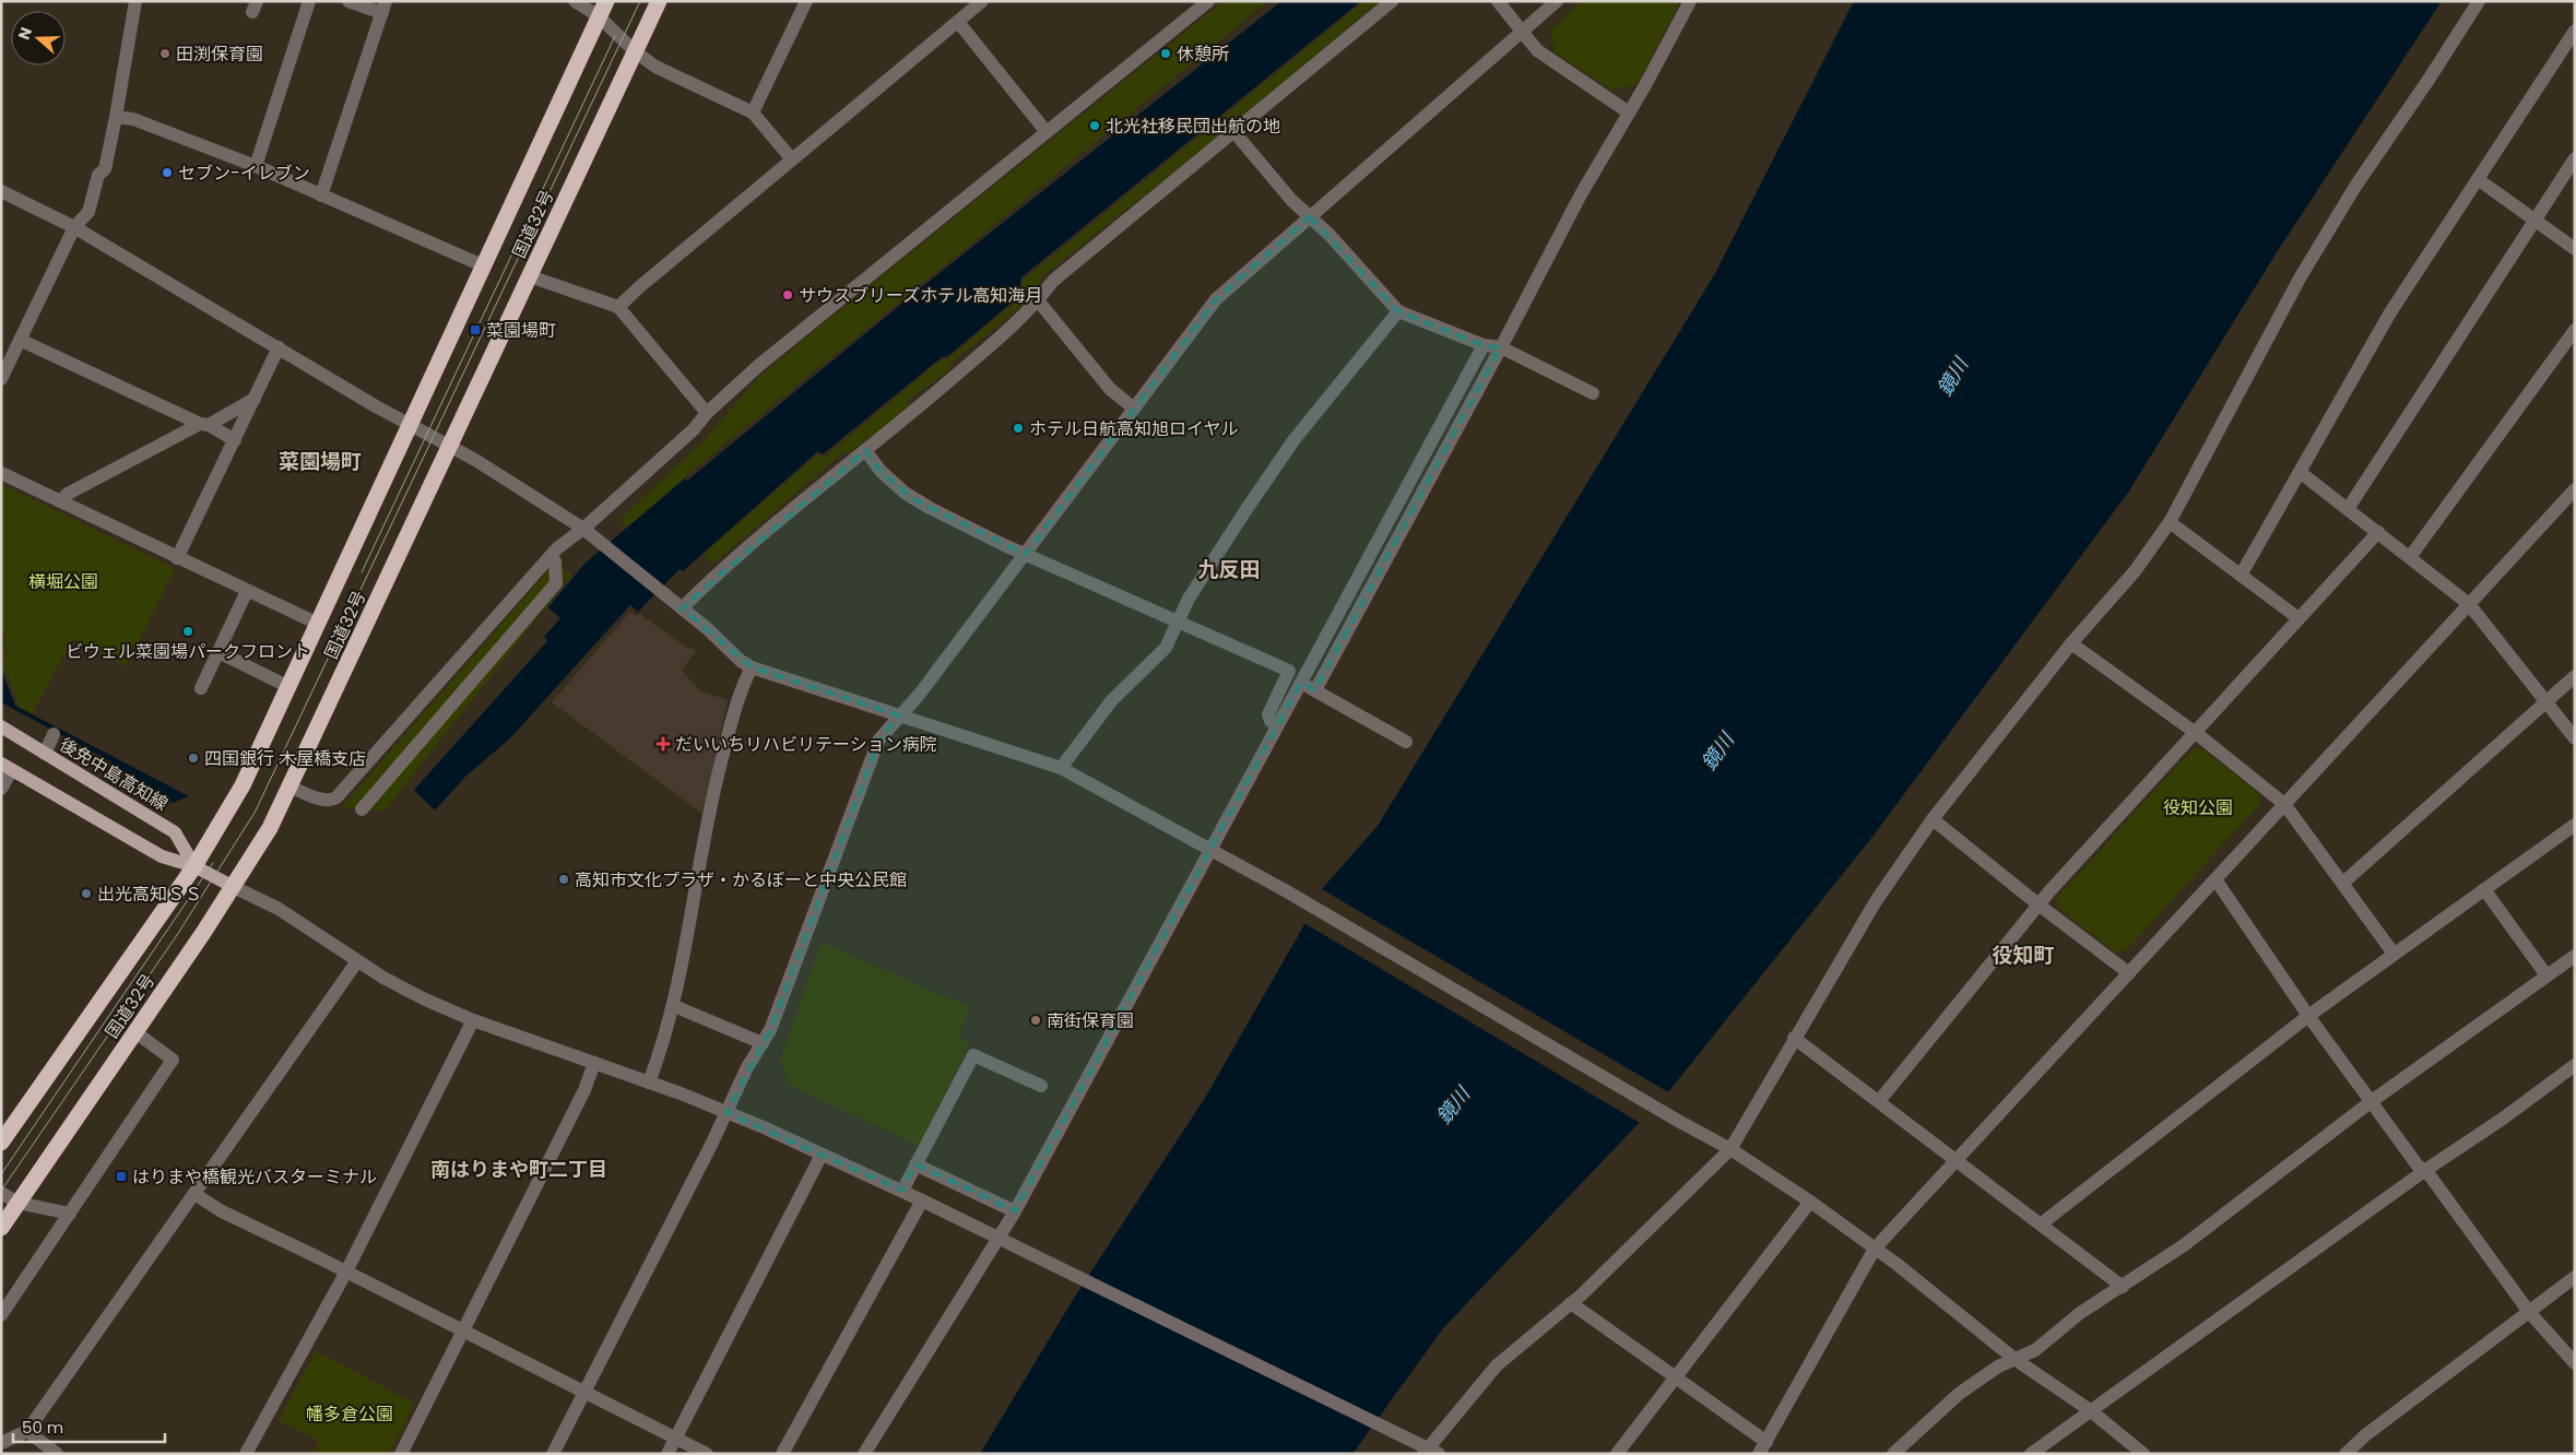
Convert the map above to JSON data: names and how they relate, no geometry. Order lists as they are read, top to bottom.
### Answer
{
  "streets": {
    "highway": ["国道32号"],
    "main road": ["後免中島高知線"]
  },
  "crossings": [
    ["国道32号", "後免中島高知線"]
  ],
  "districts": [
    "菜園場町",
    "九反田",
    "役知町",
    "南はりまや町二丁目"
  ],
  "water": ["鏡川"],
  "parks": ["横堀公園", "役知公園", "幡多倉公園"],
  "places": {
    "other": [
      "田渕保育園",
      "休憩所",
      "北光社移民団出航の地",
      "セブン-イレブン",
      "サウスブリーズホテル高知海月",
      "ホテル日航高知旭ロイヤル",
      "ビウェル菜園場パークフロント",
      "四国銀行 木屋橋支店",
      "高知市文化プラザ・かるぽーと中央公民館",
      "出光高知ＳＳ",
      "南街保育園"
    ],
    "transit": ["菜園場町", "はりまや橋観光バスターミナル"],
    "health": ["だいいちリハビリテーション病院"]
  },
  "scale_bar": "50 m",
  "north": "left"
}
